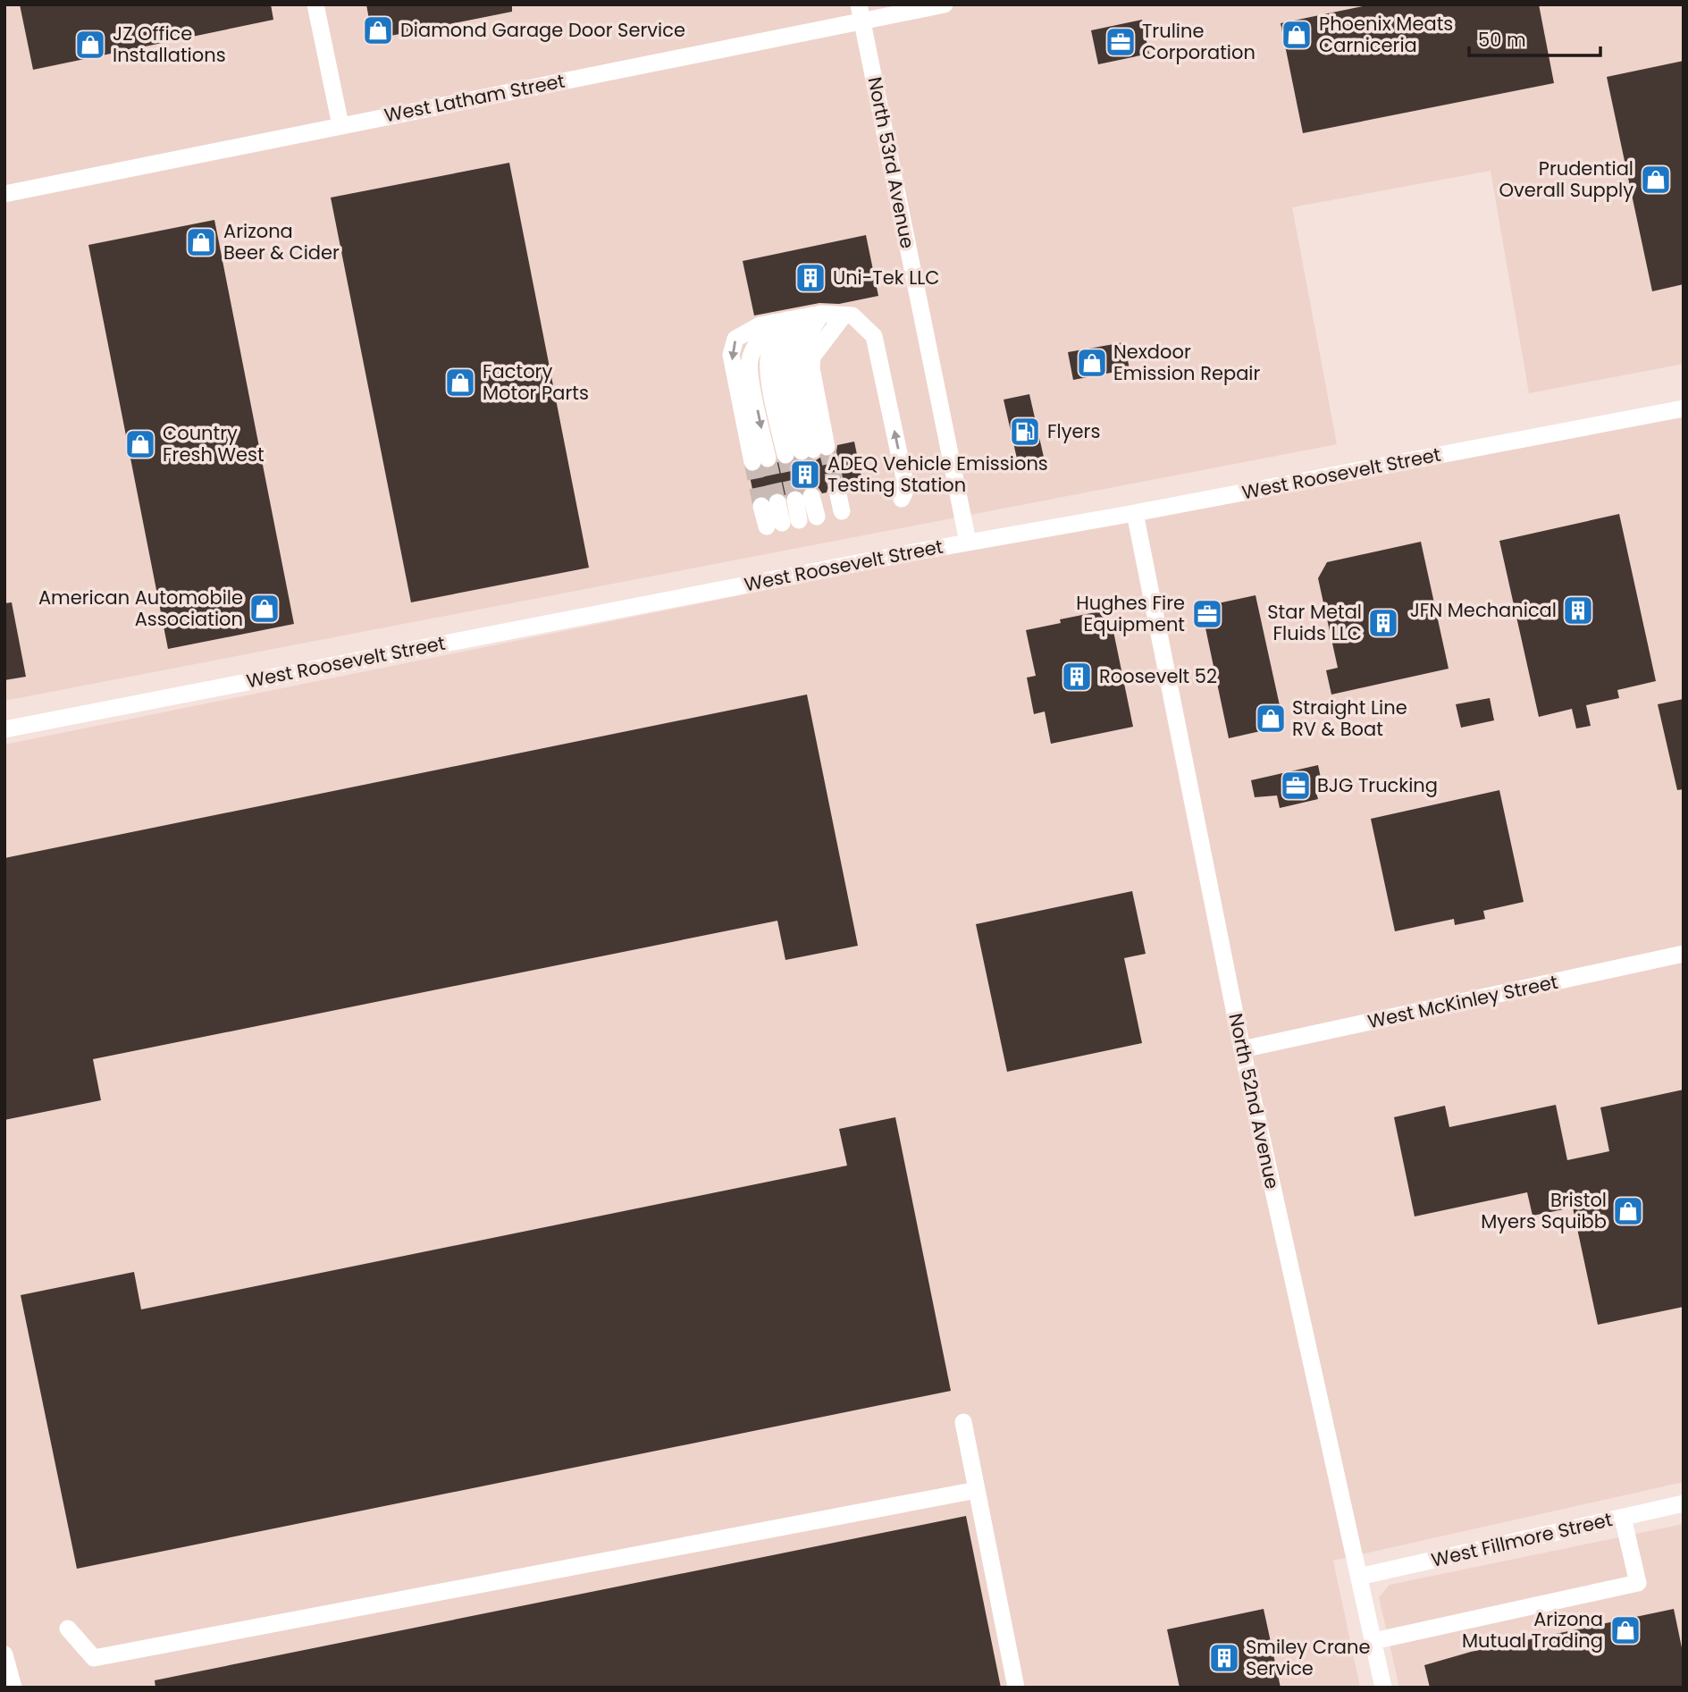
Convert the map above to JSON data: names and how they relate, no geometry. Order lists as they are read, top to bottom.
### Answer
{
  "streets": {
    "street": [
      "West Latham Street",
      "North 53rd Avenue",
      "West Roosevelt Street",
      "West McKinley Street",
      "North 52nd Avenue",
      "West Fillmore Street"
    ]
  },
  "crossings": [
    ["West Latham Street", "North 53rd Avenue"],
    ["North 53rd Avenue", "West Roosevelt Street"],
    ["West Roosevelt Street", "North 52nd Avenue"],
    ["West McKinley Street", "North 52nd Avenue"],
    ["North 52nd Avenue", "West Fillmore Street"]
  ],
  "places": {
    "shop": [
      "Diamond Garage Door Service",
      "Phoenix Meats Carniceria",
      "JZ Office Installations",
      "Prudential Overall Supply",
      "Arizona Beer & Cider",
      "Nexdoor Emission Repair",
      "Factory Motor Parts",
      "Country Fresh West",
      "American Automobile Association",
      "Straight Line RV & Boat",
      "Bristol Myers Squibb",
      "Arizona Mutual Trading"
    ],
    "office": ["Truline Corporation", "Hughes Fire Equipment", "BJG Trucking"],
    "building": [
      "Uni-Tek LLC",
      "ADEQ Vehicle Emissions Testing Station",
      "JFN Mechanical",
      "Star Metal Fluids LLC",
      "Roosevelt 52",
      "Smiley Crane Service"
    ],
    "fuel station": ["Flyers"]
  },
  "scale_bar": "50 m"
}
